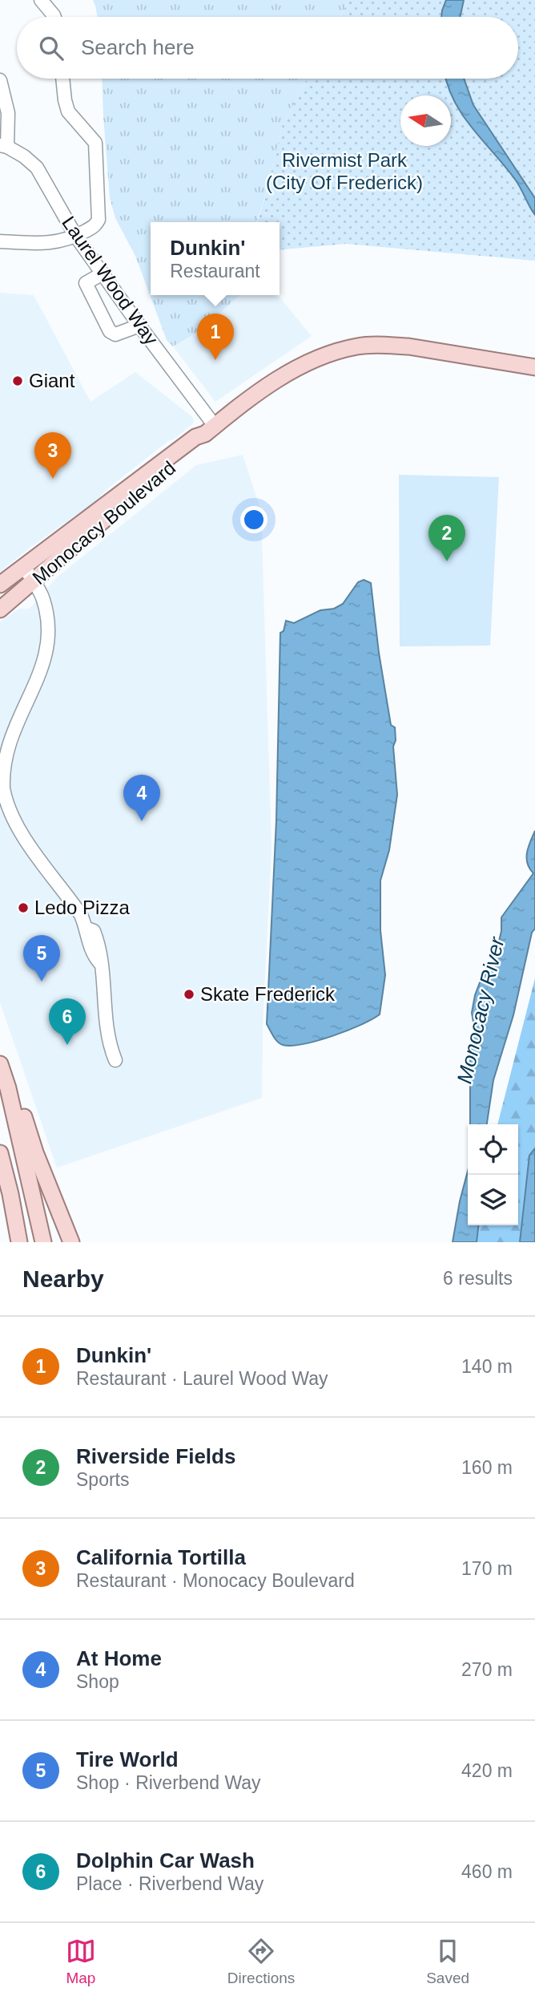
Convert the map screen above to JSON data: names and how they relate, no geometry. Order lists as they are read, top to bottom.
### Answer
{
  "streets": {
    "main road": ["Monocacy Boulevard"],
    "street": ["Laurel Wood Way"]
  },
  "crossings": [
    ["Laurel Wood Way", "Monocacy Boulevard"]
  ],
  "water": ["Monocacy River"],
  "parks": ["Rivermist Park (City Of Frederick)"],
  "places": ["Giant", "Ledo Pizza", "Skate Frederick"],
  "north": "left",
  "page": {
    "search": "Search here",
    "popup": ["Dunkin'", "Restaurant"],
    "pins": [
      "1",
      "3",
      "2",
      "4",
      "5",
      "6"
    ],
    "heading": ["Nearby", "6 results"],
    "list": [
      {
        "mark": "1",
        "name": "Dunkin'",
        "note": "Restaurant · Laurel Wood Way",
        "value": "140 m"
      },
      {
        "mark": "2",
        "name": "Riverside Fields",
        "note": "Sports",
        "value": "160 m"
      },
      {
        "mark": "3",
        "name": "California Tortilla",
        "note": "Restaurant · Monocacy Boulevard",
        "value": "170 m"
      },
      {
        "mark": "4",
        "name": "At Home",
        "note": "Shop",
        "value": "270 m"
      },
      {
        "mark": "5",
        "name": "Tire World",
        "note": "Shop · Riverbend Way",
        "value": "420 m"
      },
      {
        "mark": "6",
        "name": "Dolphin Car Wash",
        "note": "Place · Riverbend Way",
        "value": "460 m"
      }
    ],
    "nav": ["Map", "Directions", "Saved"]
  }
}
